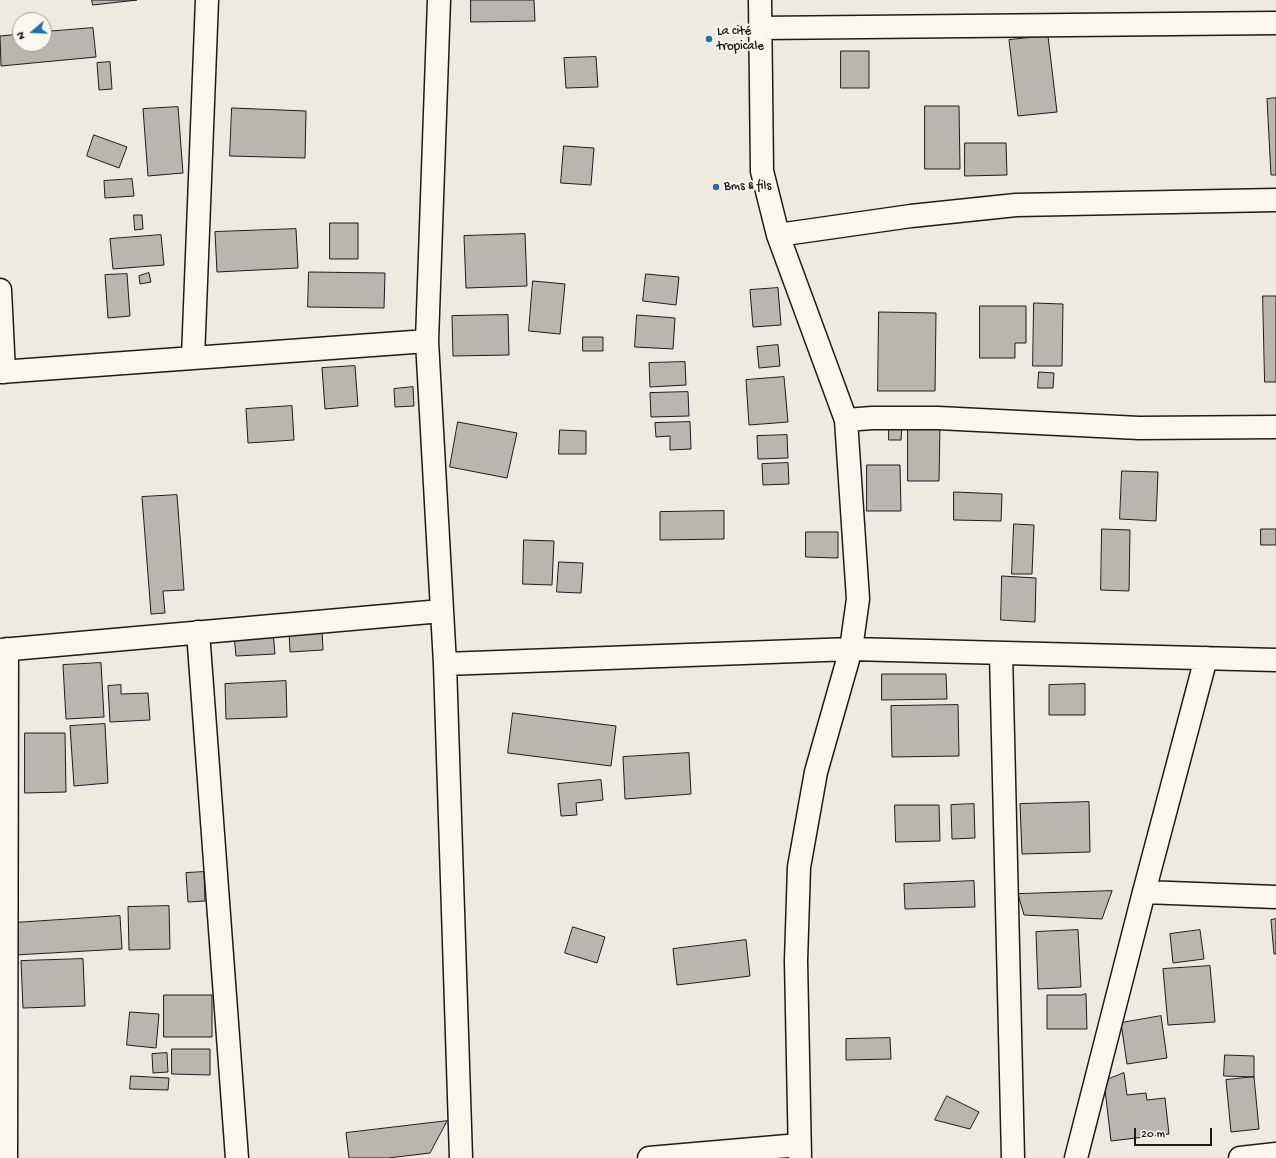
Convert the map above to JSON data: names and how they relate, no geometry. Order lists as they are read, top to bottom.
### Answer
{
  "places": ["La cité tropicale", "Bms & fils"],
  "scale_bar": "20 m",
  "north": "left"
}
